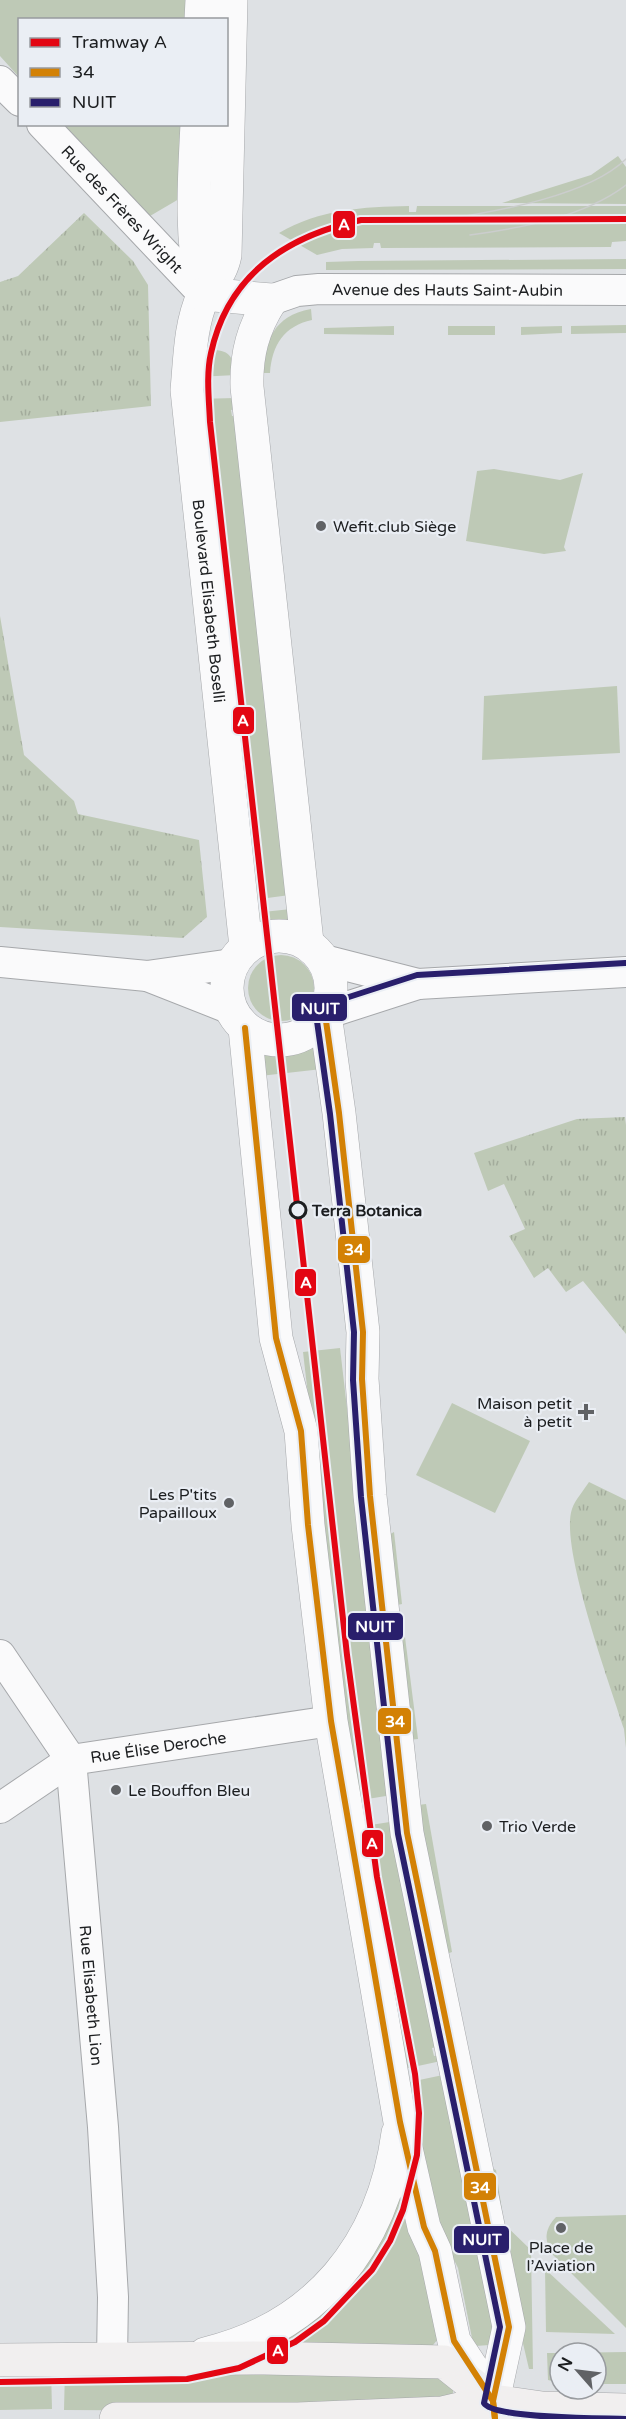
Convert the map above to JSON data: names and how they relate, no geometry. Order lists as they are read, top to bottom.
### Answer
{
  "streets": {
    "street": [
      "Rue des Frères Wright",
      "Avenue des Hauts Saint-Aubin",
      "Boulevard Elisabeth Boselli",
      "Rue Élise Deroche",
      "Rue Elisabeth Lion"
    ]
  },
  "crossings": [
    ["Rue des Frères Wright", "Boulevard Elisabeth Boselli"],
    ["Rue Élise Deroche", "Rue Elisabeth Lion"]
  ],
  "places": {
    "other": [
      "Wefit.club Siège",
      "Terra Botanica",
      "Les P'tits Papailloux",
      "Le Bouffon Bleu",
      "Trio Verde",
      "Place de l’Aviation"
    ],
    "health": ["Maison petit à petit"]
  },
  "lines": ["tram line A", "transit line NUIT", "transit line 34"],
  "legend": ["Tramway A", "34", "NUIT"],
  "north": "top left"
}
